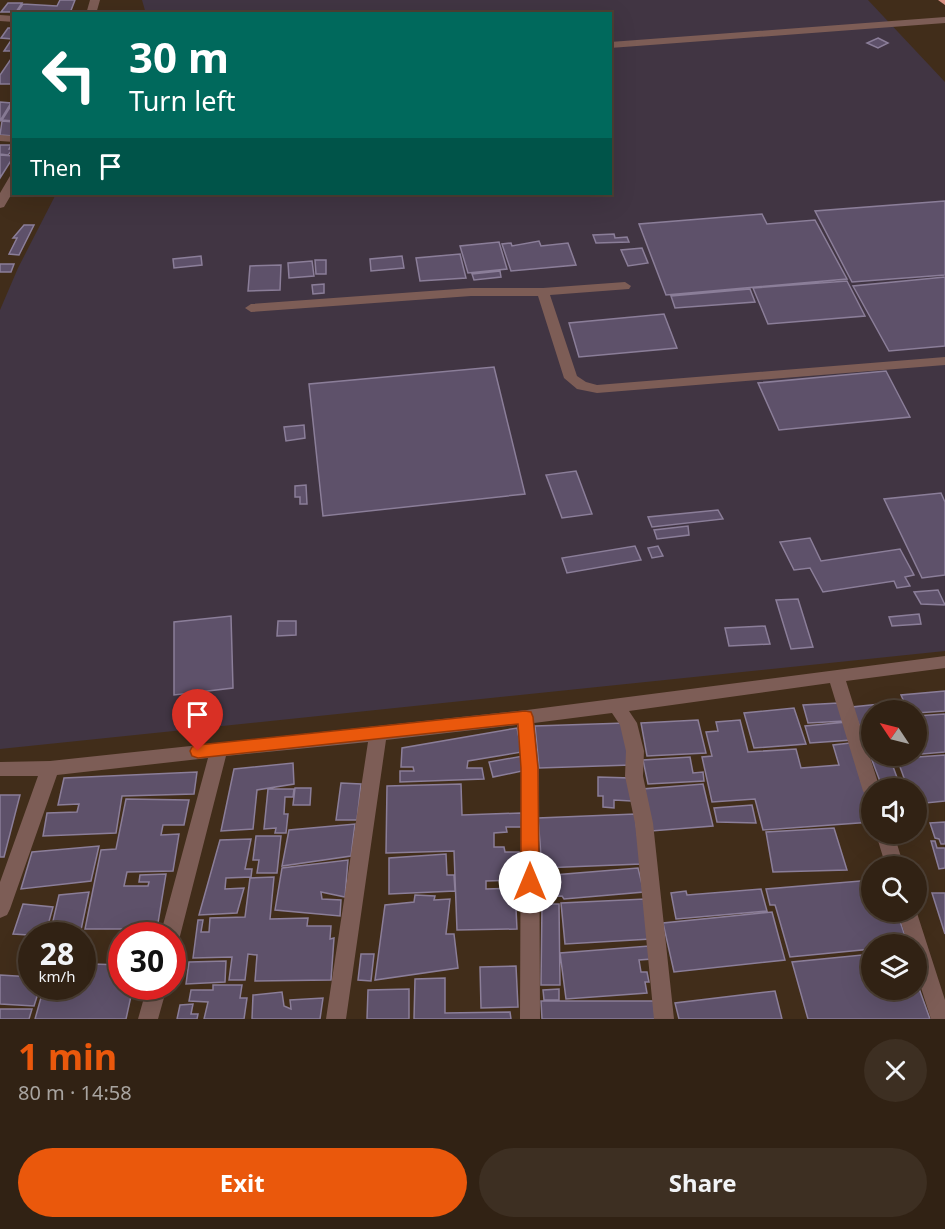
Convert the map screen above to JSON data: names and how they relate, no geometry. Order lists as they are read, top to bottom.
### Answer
{
  "north": "top left",
  "page": {
    "turn": ["30 m", "Turn left"],
    "then": "Then",
    "speed": "28 km/h",
    "limit": "30",
    "heading": ["1 min", "80 m · 14:58"],
    "buttons": ["Exit", "Share"]
  }
}
